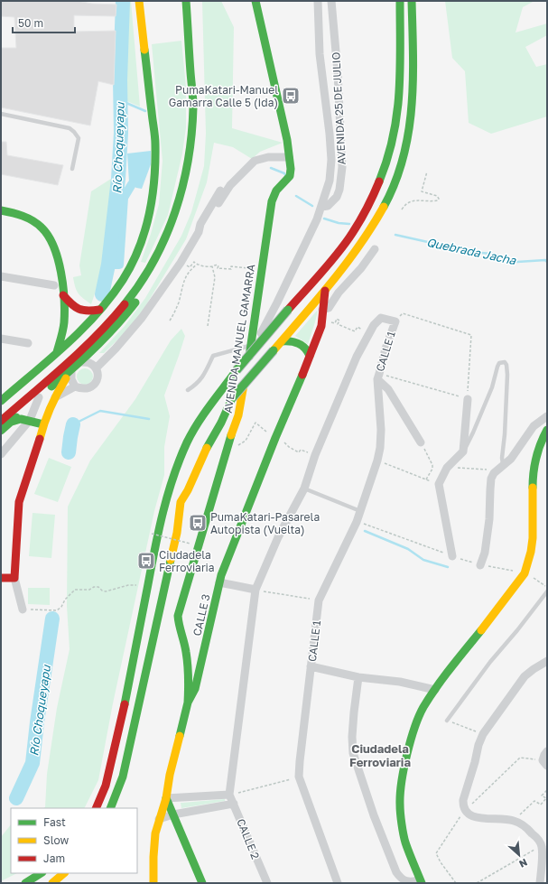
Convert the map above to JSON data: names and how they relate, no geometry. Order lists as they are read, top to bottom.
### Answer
{
  "streets": {
    "main road": ["AVENIDA MANUEL GAMARRA", "CALLE 3"],
    "street": ["AVENIDA 25 DE JULIO", "CALLE 1", "CALLE 2"]
  },
  "crossings": [
    ["AVENIDA 25 DE JULIO", "AVENIDA MANUEL GAMARRA"],
    ["AVENIDA MANUEL GAMARRA", "CALLE 3"],
    ["CALLE 1", "CALLE 2"]
  ],
  "districts": ["Ciudadela Ferroviaria"],
  "water": ["Río Choqueyapu", "Quebrada Jacha"],
  "places": {
    "bus stop": ["PumaKatari-Manuel Gamarra Calle 5 (Ida)", "PumaKatari-Pasarela Autopista (Vuelta)", "Ciudadela Ferroviaria"]
  },
  "legend": ["Fast", "Slow", "Jam"],
  "scale_bar": "50 m",
  "north": "bottom right"
}
